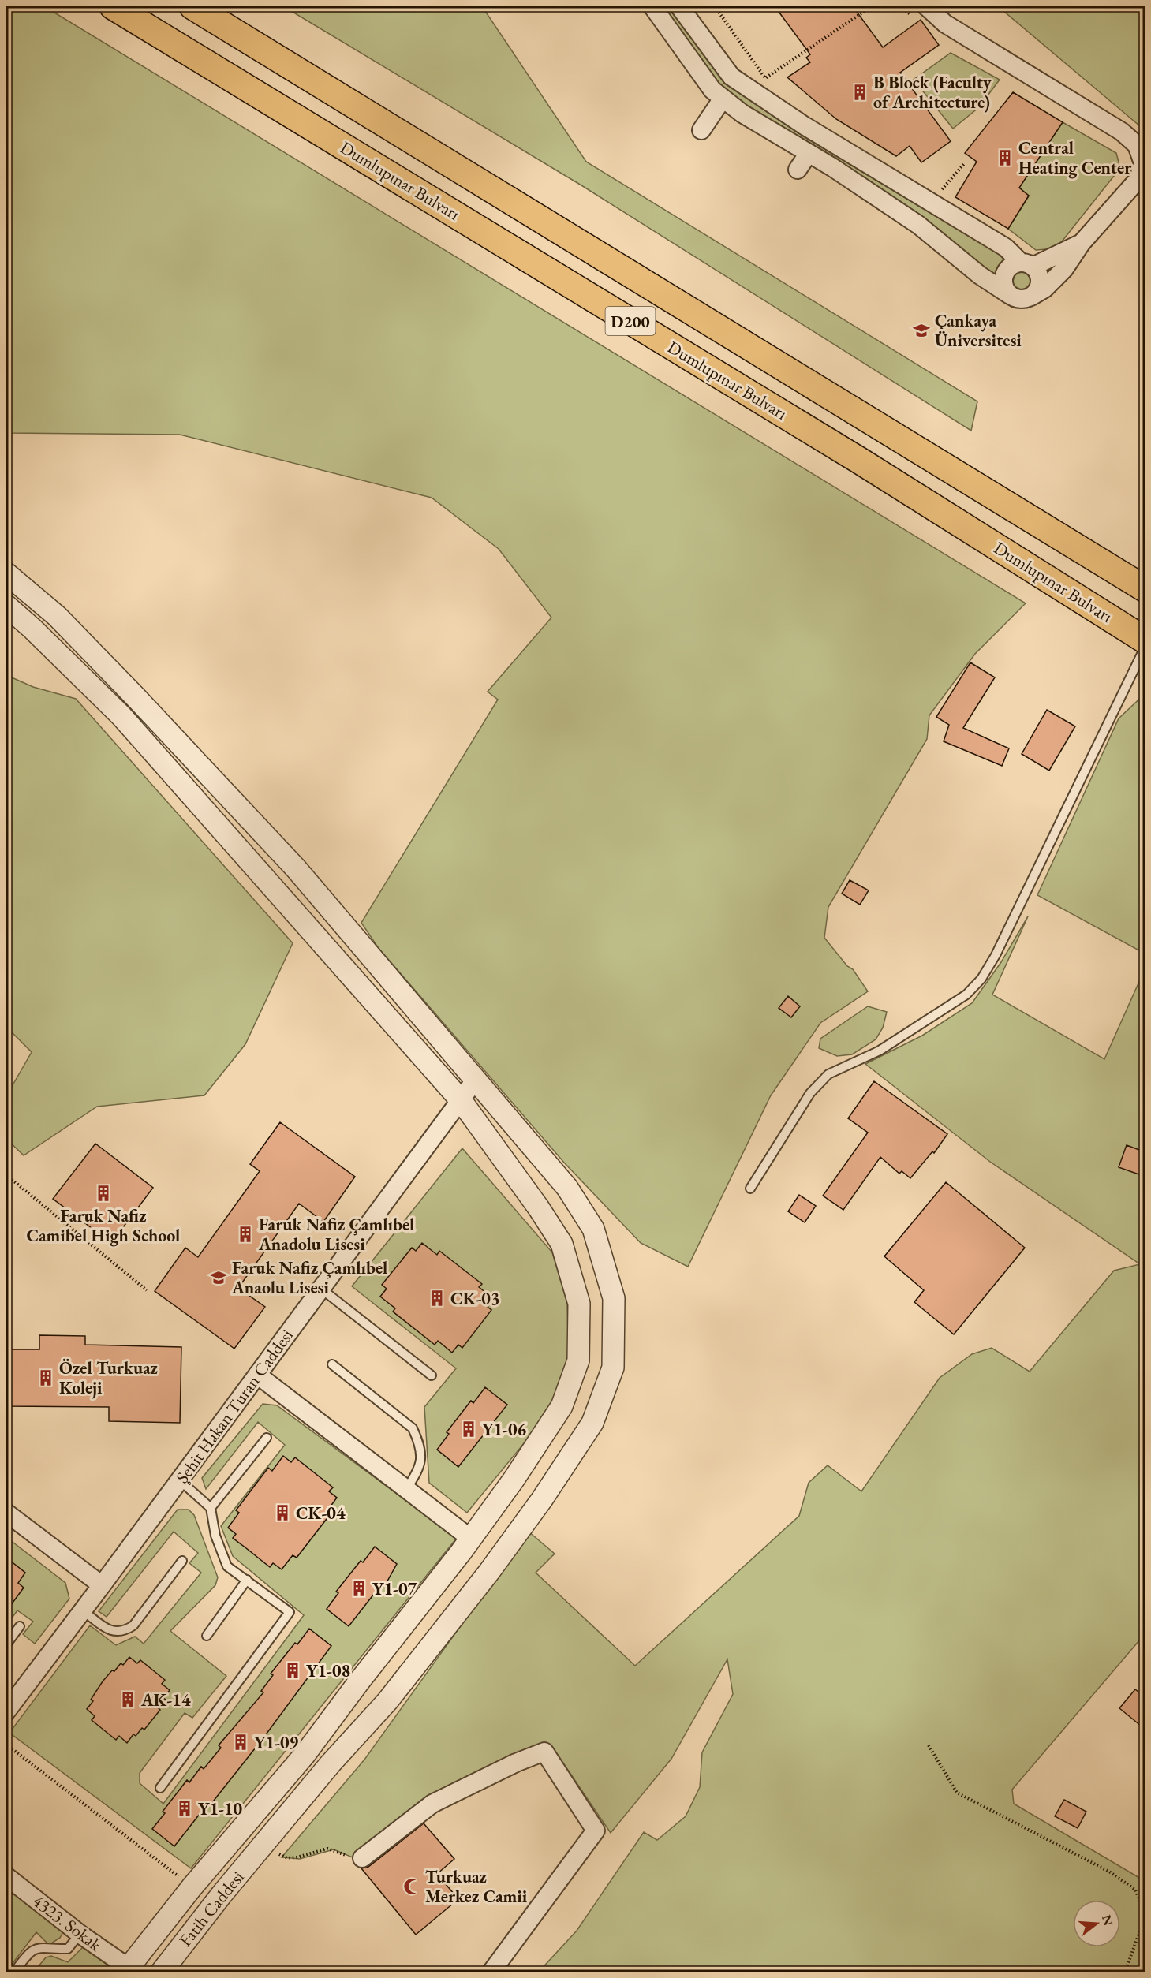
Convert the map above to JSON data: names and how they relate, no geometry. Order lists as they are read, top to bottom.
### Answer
{
  "streets": {
    "highway": ["Dumlupınar Bulvarı", "D200"],
    "street": ["Şehit Hakan Turan Caddesi", "Fatih Caddesi", "4323. Sokak"]
  },
  "crossings": [
    ["Şehit Hakan Turan Caddesi", "Fatih Caddesi"]
  ],
  "places": {
    "building": [
      "B Block (Faculty of Architecture)",
      "Central Heating Center",
      "Faruk Nafiz Camibel High School",
      "Faruk Nafiz Çamlıbel Anadolu Lisesi",
      "CK-03",
      "Özel Turkuaz Koleji",
      "Y1-06",
      "CK-04",
      "Y1-07",
      "Y1-08",
      "AK-14",
      "Y1-09",
      "Y1-10"
    ],
    "school or university": ["Çankaya Üniversitesi", "Faruk Nafiz Çamlıbel Anaolu Lisesi"],
    "mosque": ["Turkuaz Merkez Camii"]
  },
  "north": "right"
}
